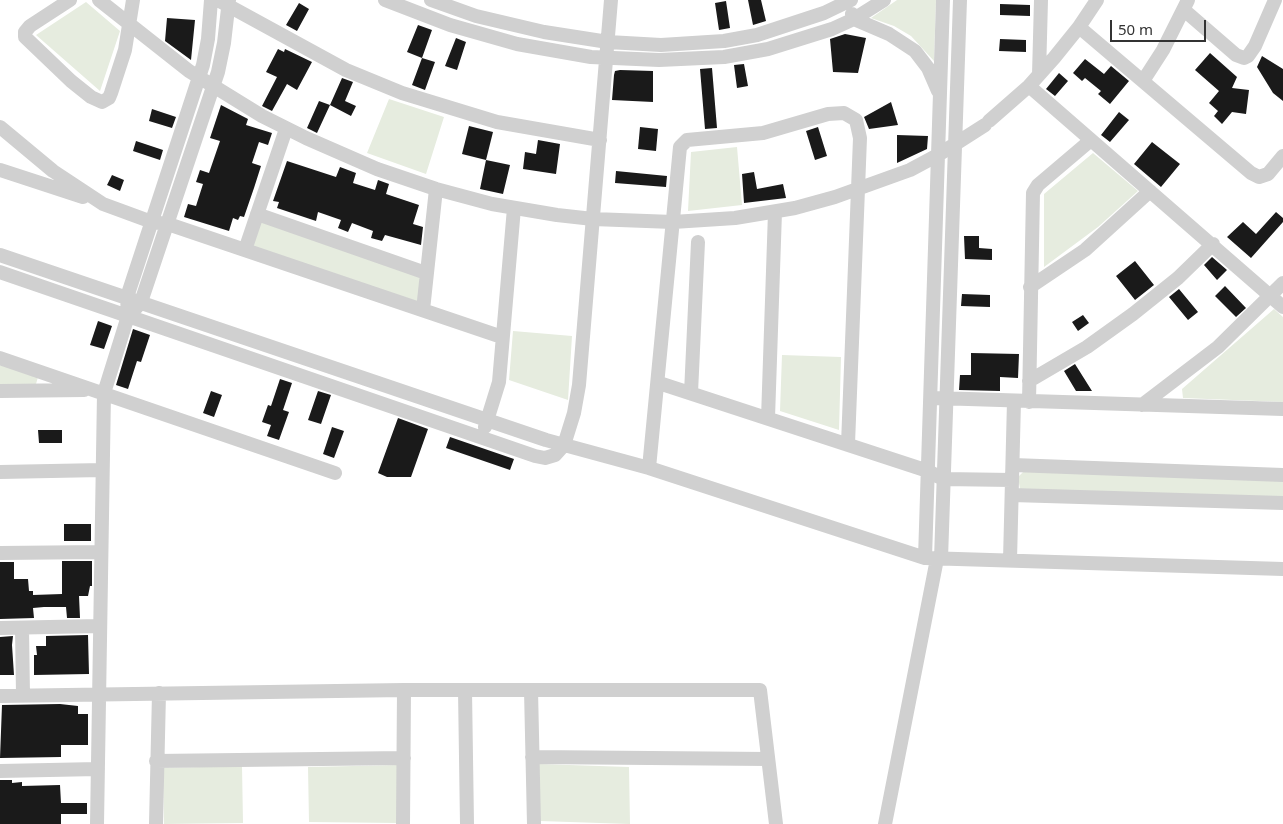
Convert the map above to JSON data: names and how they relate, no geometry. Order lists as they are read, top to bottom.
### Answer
{
  "scale_bar": "50 m"
}
